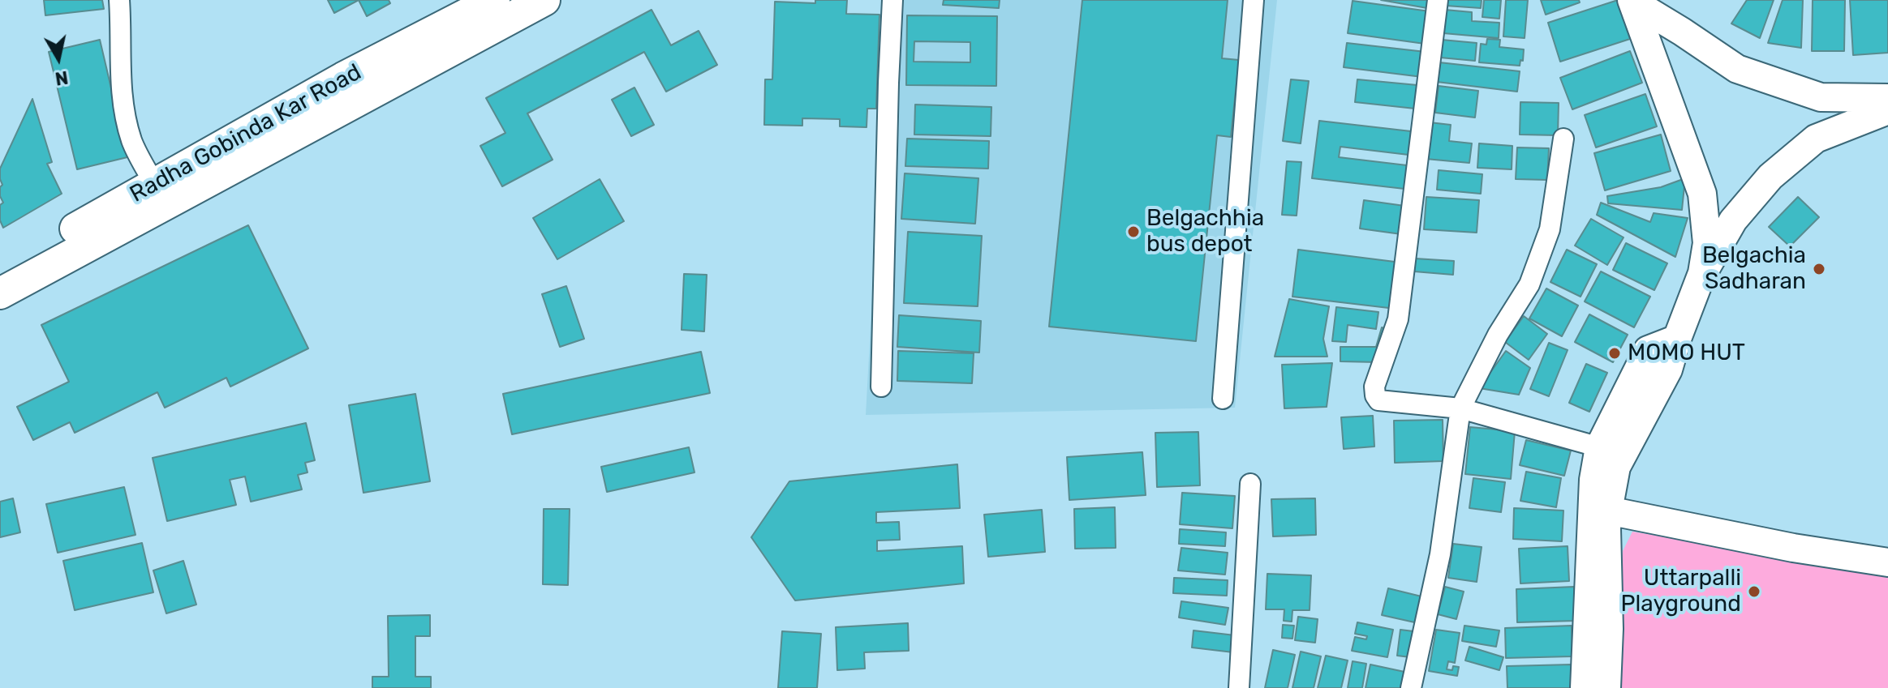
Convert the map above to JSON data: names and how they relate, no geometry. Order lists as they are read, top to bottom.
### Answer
{
  "streets": {
    "main road": ["Radha Gobinda Kar Road"]
  },
  "places": [
    "Belgachhia bus depot",
    "Belgachia Sadharan",
    "MOMO HUT",
    "Uttarpalli Playground"
  ],
  "north": "bottom"
}
